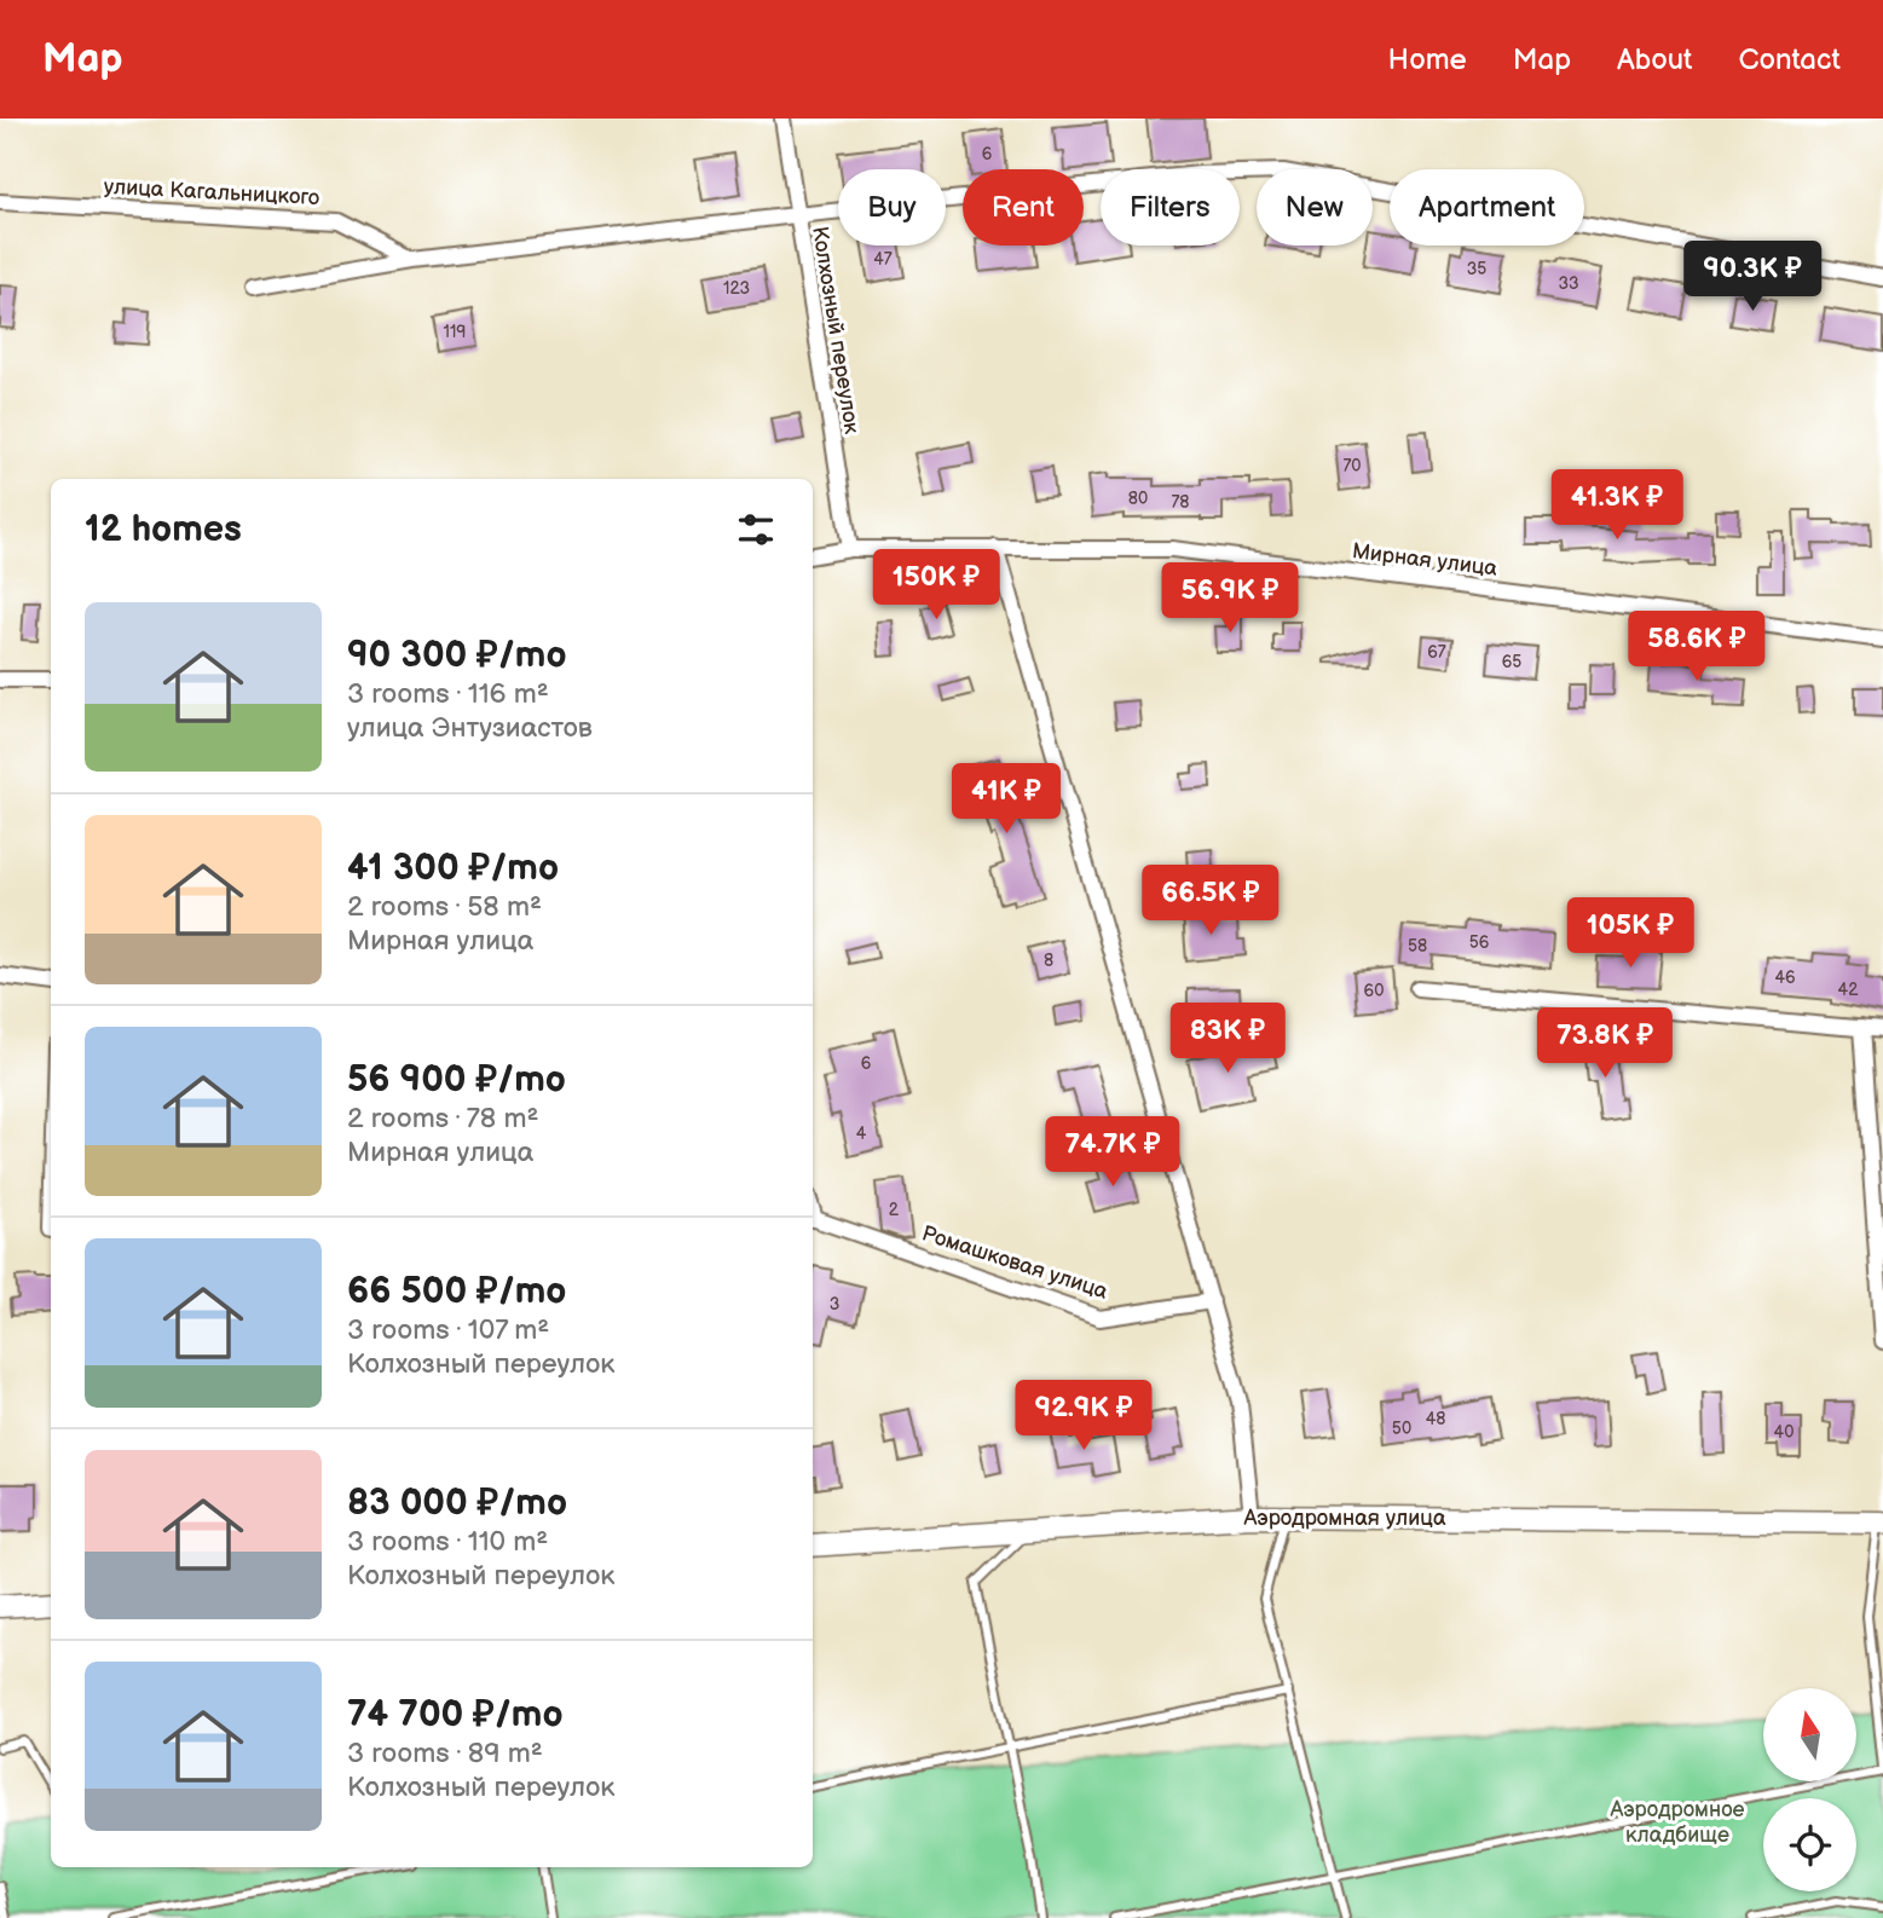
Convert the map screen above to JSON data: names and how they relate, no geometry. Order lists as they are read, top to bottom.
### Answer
{
  "streets": {
    "street": [
      "улица Кагальницкого",
      "Колхозный переулок",
      "Мирная улица",
      "Ромашковая улица",
      "Аэродромная улица"
    ]
  },
  "crossings": [
    ["Колхозный переулок", "Мирная улица"]
  ],
  "parks": ["Аэродромное кладбище"],
  "house_numbers": [
    "6",
    "47",
    "35",
    "33",
    "123",
    "119",
    "70",
    "80",
    "78",
    "67",
    "65",
    "56",
    "58",
    "8",
    "46",
    "42",
    "60",
    "6",
    "4",
    "2",
    "3",
    "48",
    "50",
    "40"
  ],
  "north": "top",
  "page": {
    "header": "Map",
    "nav": [
      "Home",
      "Map",
      "About",
      "Contact"
    ],
    "chip": [
      "Buy",
      "Rent",
      "Filters",
      "New",
      "Apartment"
    ],
    "price": [
      "90.3K ₽",
      "41.3K ₽",
      "150K ₽",
      "56.9K ₽",
      "58.6K ₽",
      "41K ₽",
      "66.5K ₽",
      "105K ₽",
      "83K ₽",
      "73.8K ₽",
      "74.7K ₽",
      "92.9K ₽"
    ],
    "heading": "12 homes",
    "list": [
      {
        "name": "90 300 ₽/mo",
        "note": "3 rooms · 116 m² · улица Энтузиастов"
      },
      {
        "name": "41 300 ₽/mo",
        "note": "2 rooms · 58 m² · Мирная улица"
      },
      {
        "name": "56 900 ₽/mo",
        "note": "2 rooms · 78 m² · Мирная улица"
      },
      {
        "name": "66 500 ₽/mo",
        "note": "3 rooms · 107 m² · Колхозный переулок"
      },
      {
        "name": "83 000 ₽/mo",
        "note": "3 rooms · 110 m² · Колхозный переулок"
      },
      {
        "name": "74 700 ₽/mo",
        "note": "3 rooms · 89 m² · Колхозный переулок"
      }
    ]
  }
}
